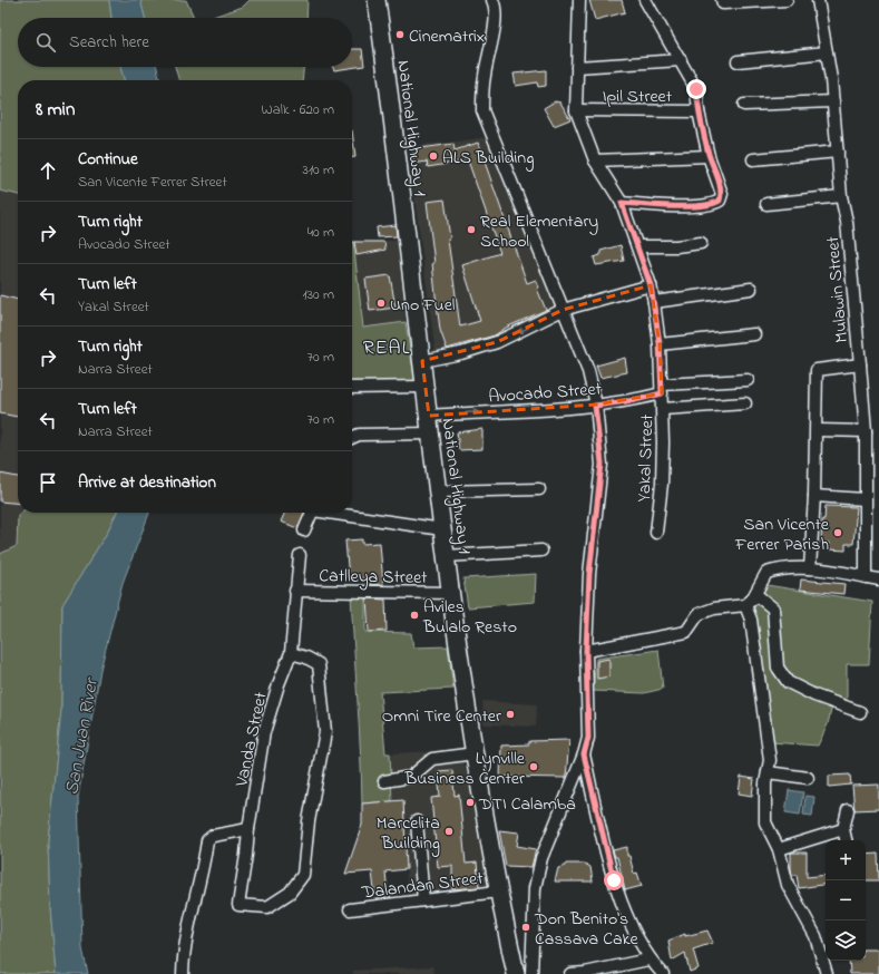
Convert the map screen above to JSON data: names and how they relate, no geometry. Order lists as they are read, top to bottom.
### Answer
{
  "streets": {
    "highway": ["National Highway 1"],
    "street": [
      "Ipil Street",
      "Mulawin Street",
      "Avocado Street",
      "Yakal Street",
      "Catlleya Street",
      "Vanda Street",
      "Dalandan Street"
    ]
  },
  "crossings": [
    ["Ipil Street", "Yakal Street"],
    ["National Highway 1", "Avocado Street"],
    ["National Highway 1", "Catlleya Street"],
    ["National Highway 1", "Dalandan Street"],
    ["Avocado Street", "Yakal Street"],
    ["Catlleya Street", "Vanda Street"]
  ],
  "districts": ["REAL"],
  "water": ["San Juan River"],
  "places": [
    "Cinematrix",
    "ALS Building",
    "Real Elementary School",
    "Uno Fuel",
    "San Vicente Ferrer Parish",
    "Aviles Bulalo Resto",
    "Omni Tire Center",
    "Lynville Business Center",
    "DTI Calamba",
    "Marcelita Building",
    "Don Benito's Cassava Cake"
  ],
  "page": {
    "search": "Search here",
    "heading": ["8 min", "Walk · 620 m"],
    "list": [
      ["Continue", "San Vicente Ferrer Street", "310 m"],
      ["Turn right", "Avocado Street", "40 m"],
      ["Turn left", "Yakal Street", "130 m"],
      ["Turn right", "Narra Street", "70 m"],
      ["Turn left", "Narra Street", "70 m"],
      "Arrive at destination"
    ],
    "map_buttons": ["+", "−"]
  }
}
